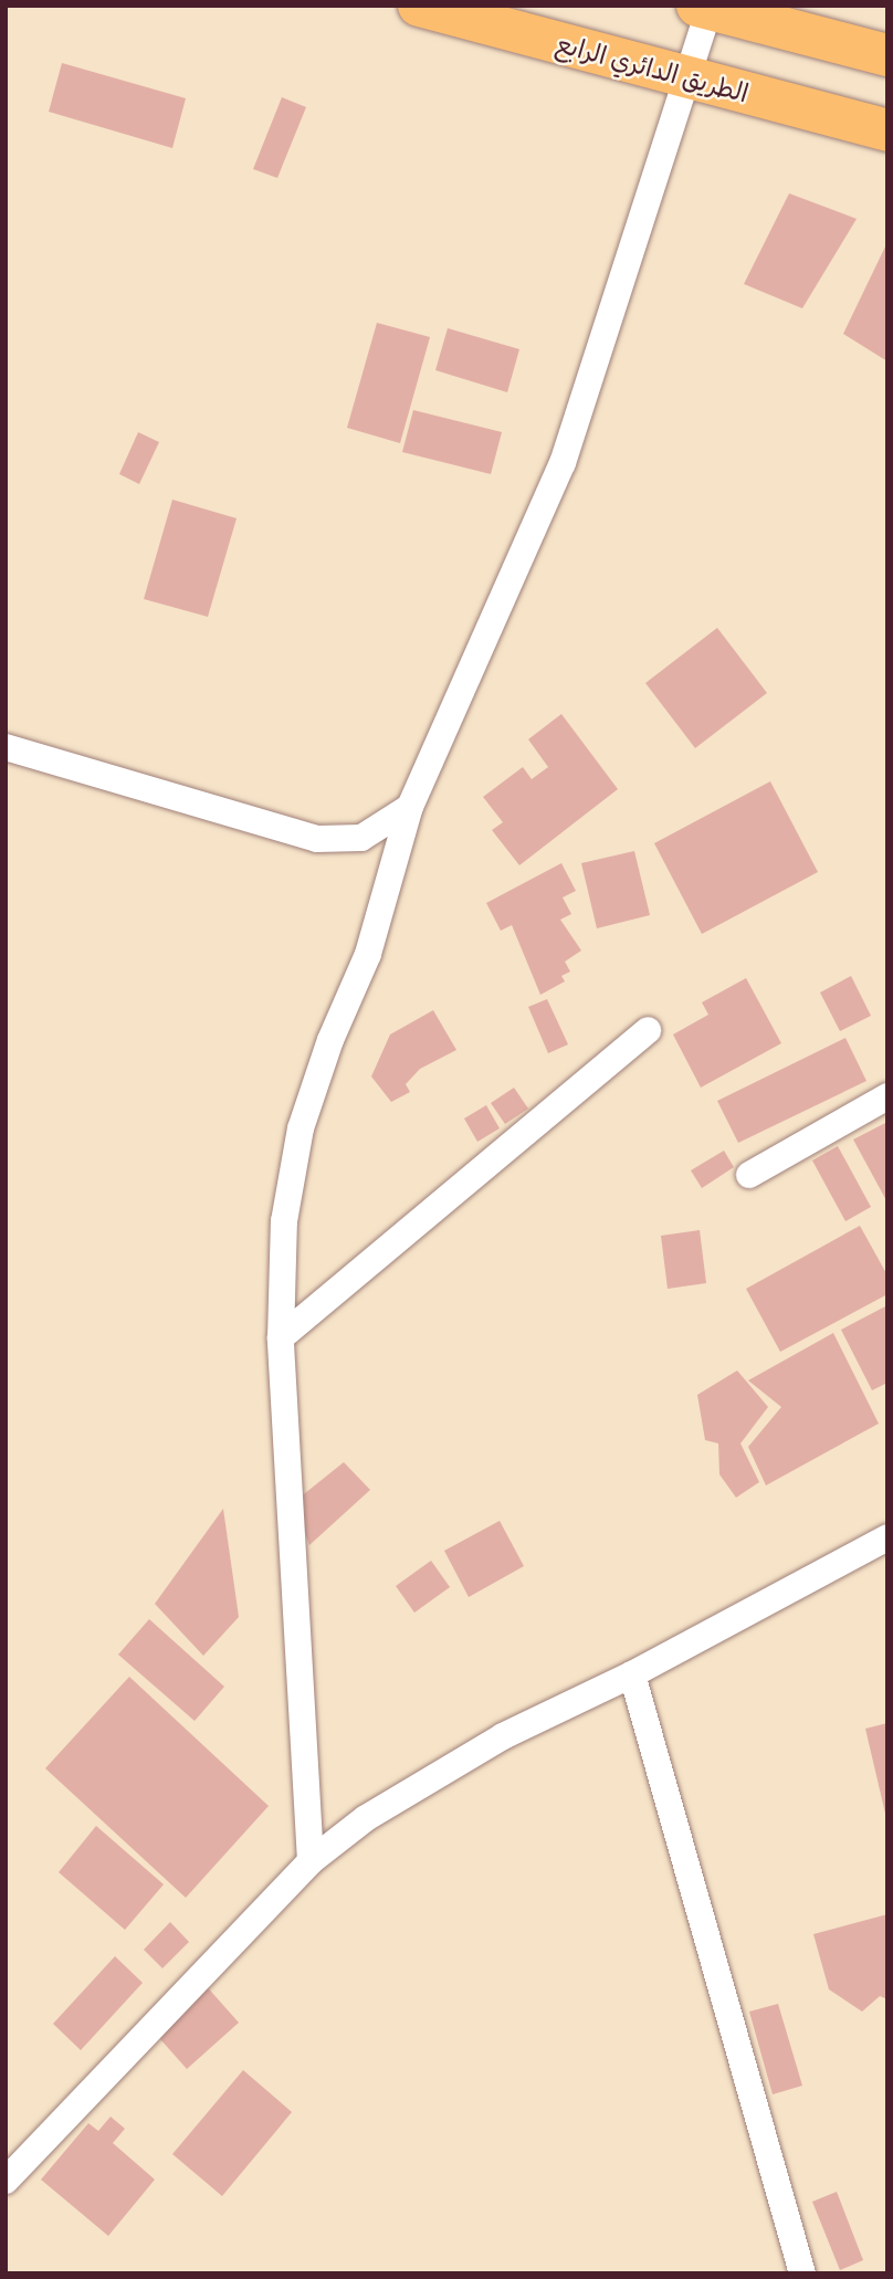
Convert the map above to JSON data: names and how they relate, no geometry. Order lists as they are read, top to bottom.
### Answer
{
  "streets": {
    "main road": ["الطريق الدائري الرابع"]
  }
}
